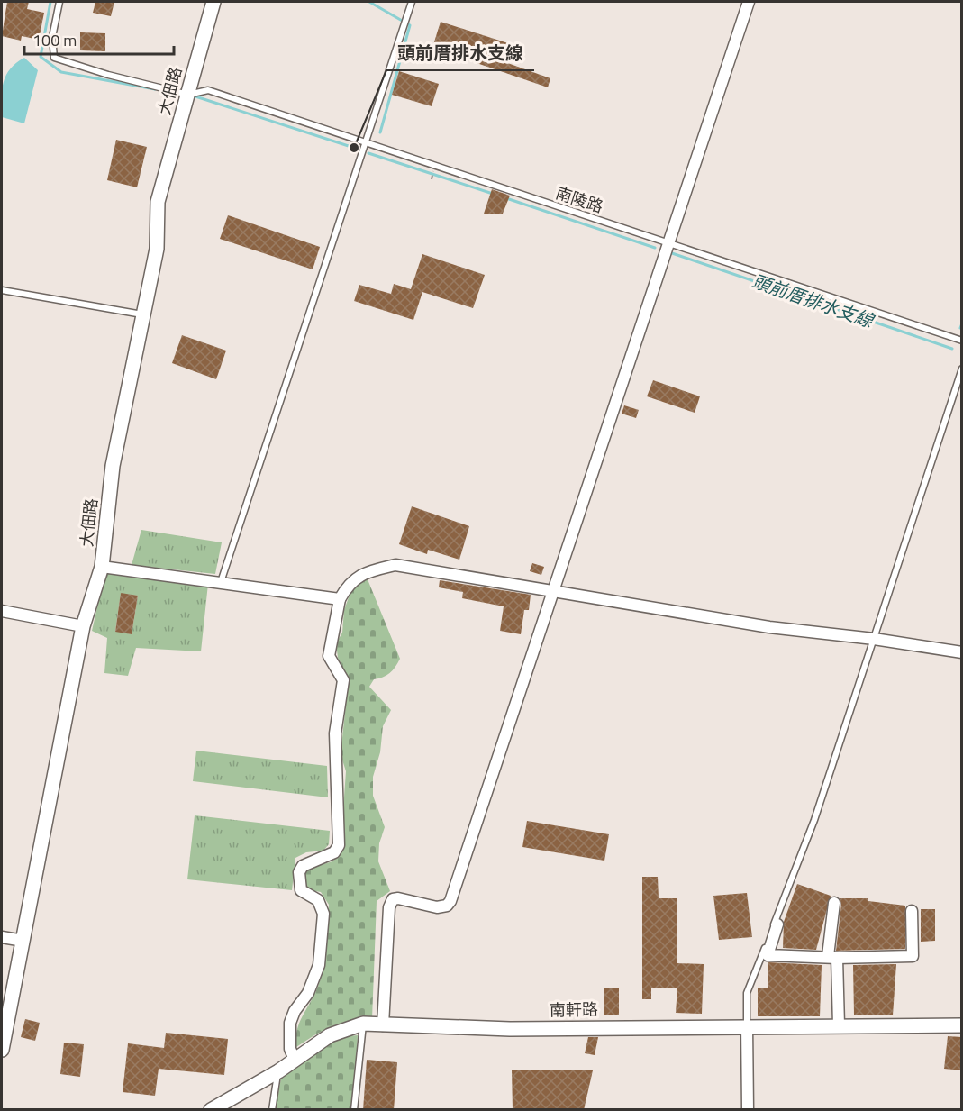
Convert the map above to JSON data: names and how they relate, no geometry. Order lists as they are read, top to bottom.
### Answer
{
  "streets": {
    "street": ["大佃路", "南軒路"],
    "lane": ["南陵路"]
  },
  "crossings": [
    ["大佃路", "南陵路"]
  ],
  "water": ["頭前厝排水支線"],
  "places": ["頭前厝排水支線"],
  "scale_bar": "100 m"
}
